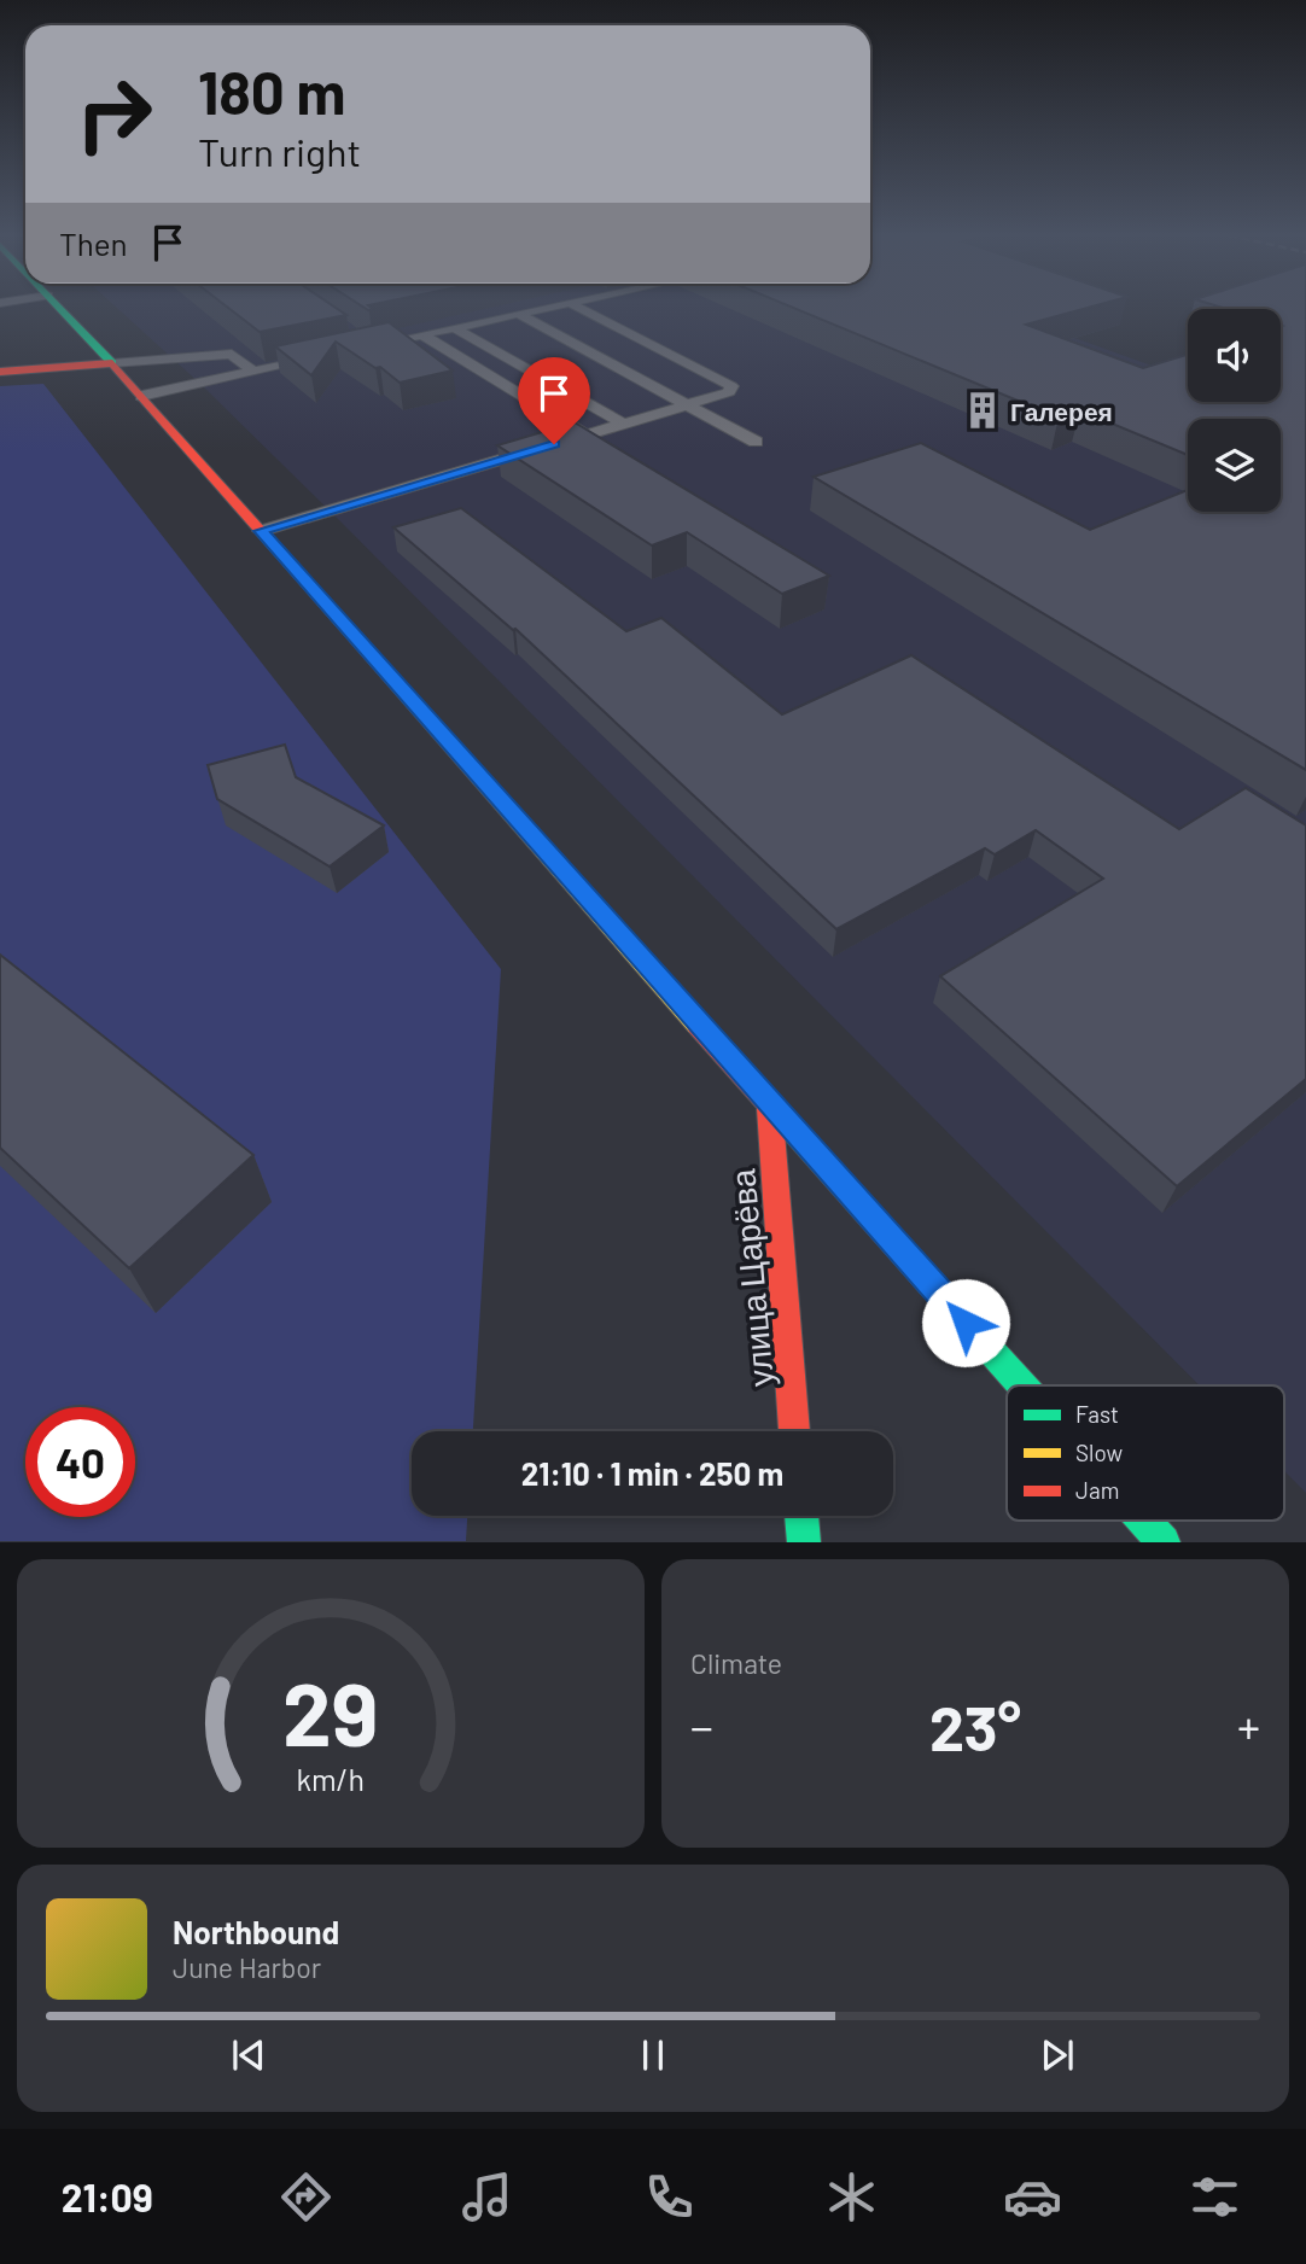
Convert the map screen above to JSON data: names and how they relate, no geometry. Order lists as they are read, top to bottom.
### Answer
{
  "streets": {
    "main road": ["улица Царёва"]
  },
  "places": {
    "building": ["Галерея"]
  },
  "legend": ["Fast", "Slow", "Jam"],
  "page": {
    "turn": ["180 m", "Turn right"],
    "then": "Then",
    "limit": "40",
    "trip": "21:10 · 1 min · 250 m",
    "tile": "Climate",
    "heat": ["−", "23°", "+"],
    "song": ["Northbound", "June Harbor"],
    "tabs": "21:09",
    "gauge": ["29", "km/h"]
  }
}
